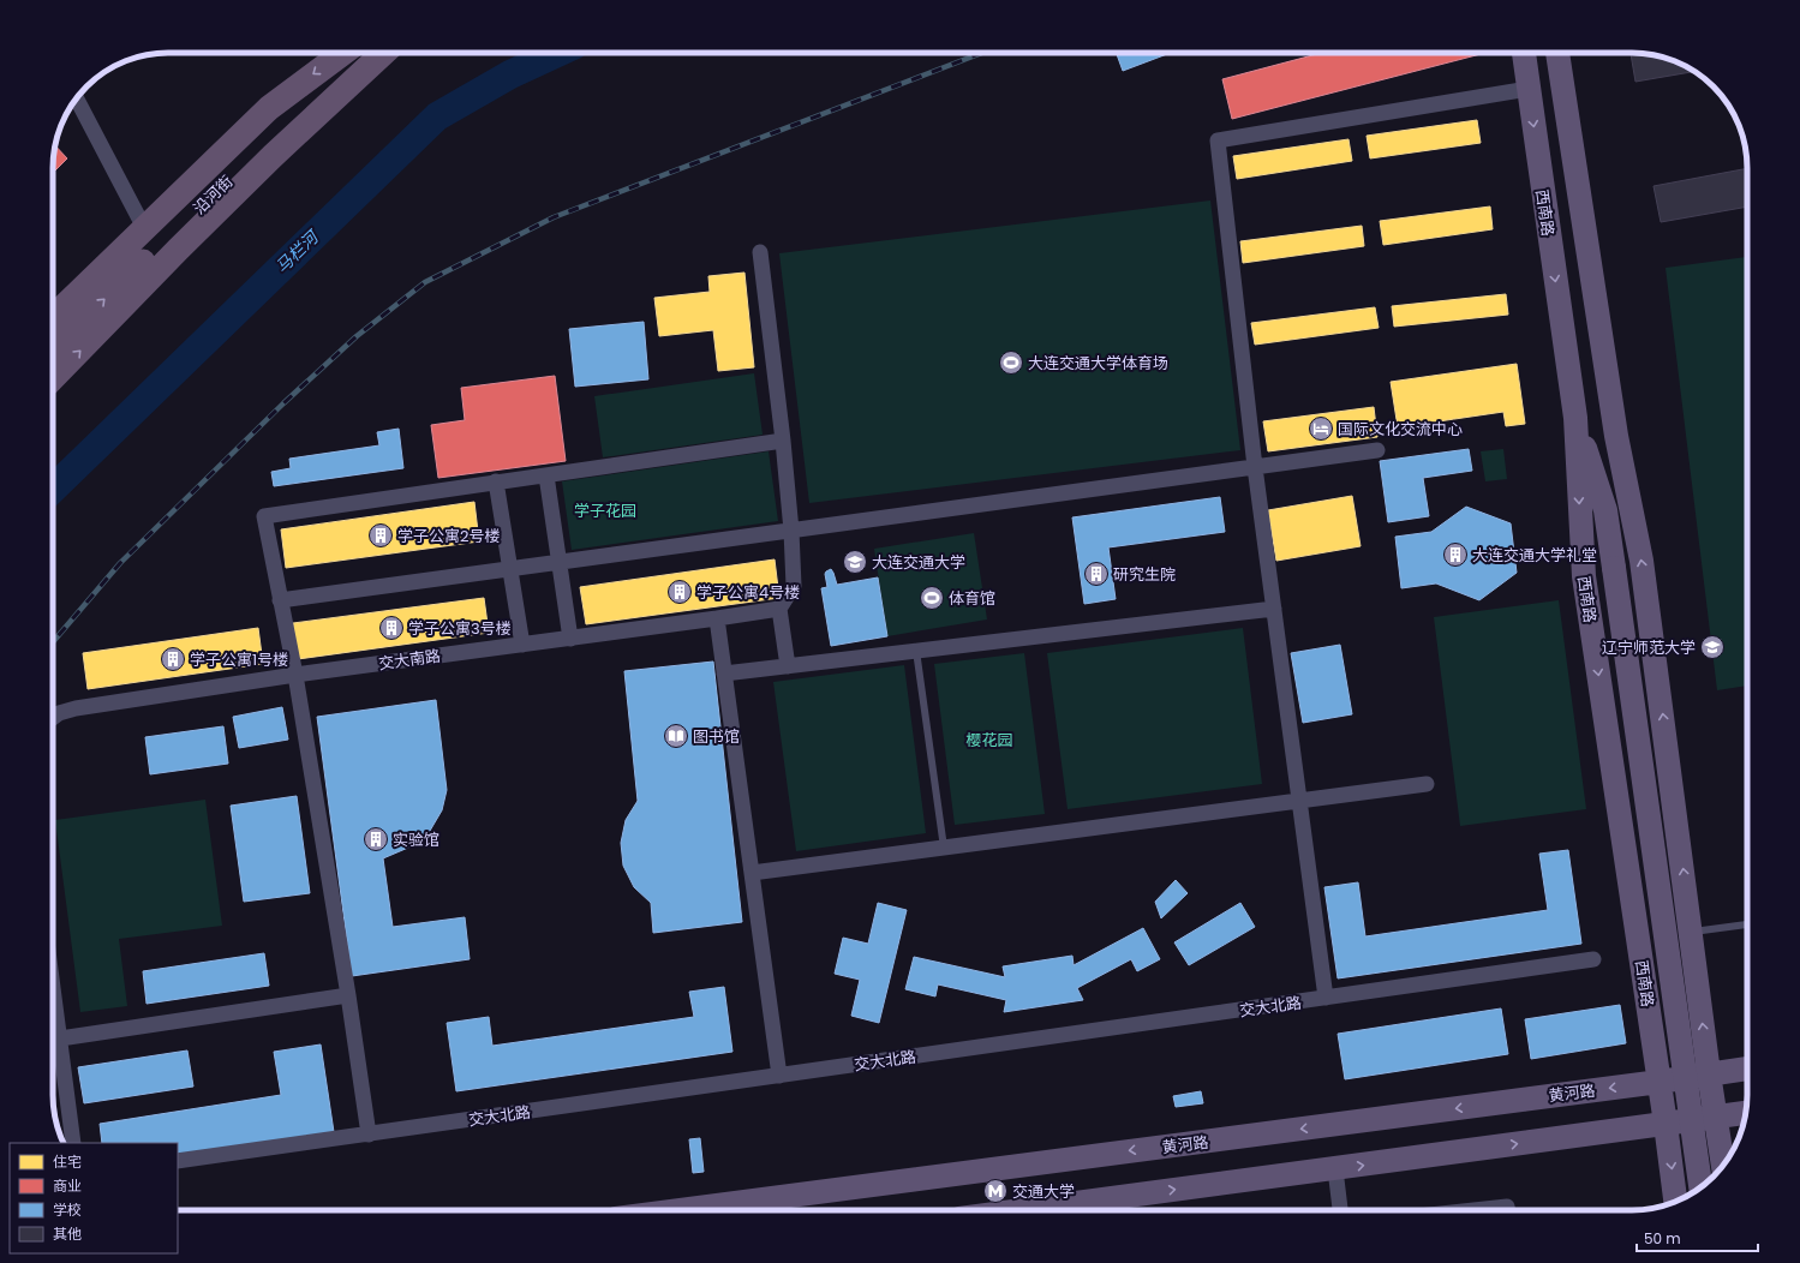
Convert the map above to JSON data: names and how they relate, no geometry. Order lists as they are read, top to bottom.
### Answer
{
  "streets": {
    "highway": ["沿河街"],
    "main road": ["西南路", "黄河路"],
    "street": ["交大南路", "交大北路"]
  },
  "crossings": [
    ["西南路", "黄河路"]
  ],
  "water": ["马栏河"],
  "parks": ["学子花园", "樱花园"],
  "places": {
    "sports": ["大连交通大学体育场", "体育馆"],
    "hotel": ["国际文化交流中心"],
    "building": [
      "学子公寓2号楼",
      "大连交通大学礼堂",
      "研究生院",
      "学子公寓4号楼",
      "学子公寓3号楼",
      "学子公寓1号楼",
      "实验馆"
    ],
    "school or university": ["大连交通大学", "辽宁师范大学"],
    "library": ["图书馆"],
    "metro station": ["交通大学"]
  },
  "legend": [
    "住宅",
    "商业",
    "学校",
    "其他"
  ],
  "scale_bar": "50 m"
}
